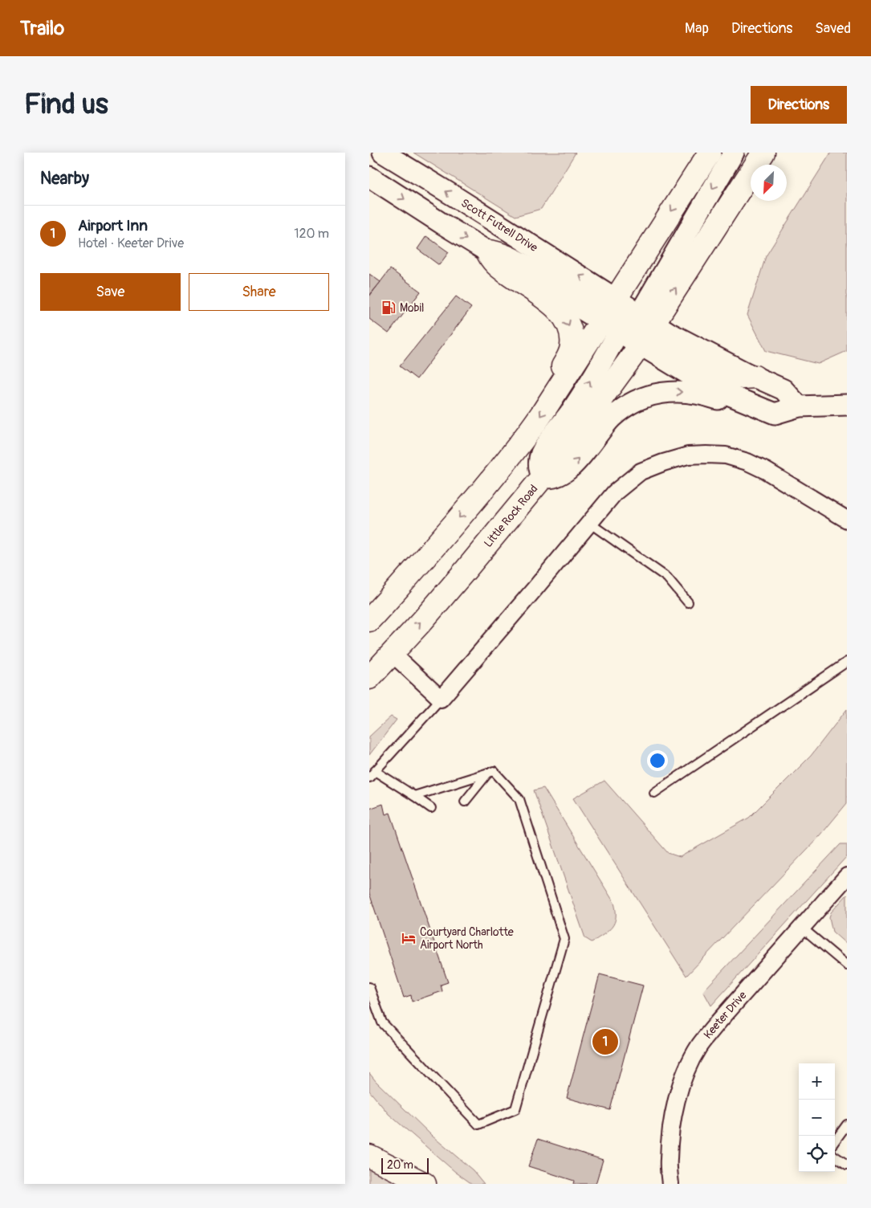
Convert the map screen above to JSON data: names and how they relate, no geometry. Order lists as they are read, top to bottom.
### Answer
{
  "streets": {
    "main road": ["Little Rock Road"],
    "street": ["Scott Futrell Drive", "Keeter Drive"]
  },
  "crossings": [
    ["Scott Futrell Drive", "Little Rock Road"]
  ],
  "places": {
    "fuel station": ["Mobil"],
    "hotel": ["Courtyard Charlotte Airport North"]
  },
  "scale_bar": "20 m",
  "north": "bottom left",
  "page": {
    "header": "Trailo",
    "nav": ["Map", "Directions", "Saved"],
    "buttons": [
      "Directions",
      ["Save", "Share"]
    ],
    "title": "Find us",
    "heading": "Nearby",
    "list": [
      {
        "mark": "1",
        "name": "Airport Inn",
        "note": "Hotel · Keeter Drive",
        "value": "120 m"
      }
    ],
    "pins": "1",
    "map_buttons": ["+", "−"],
    "scale": "20 m"
  }
}
